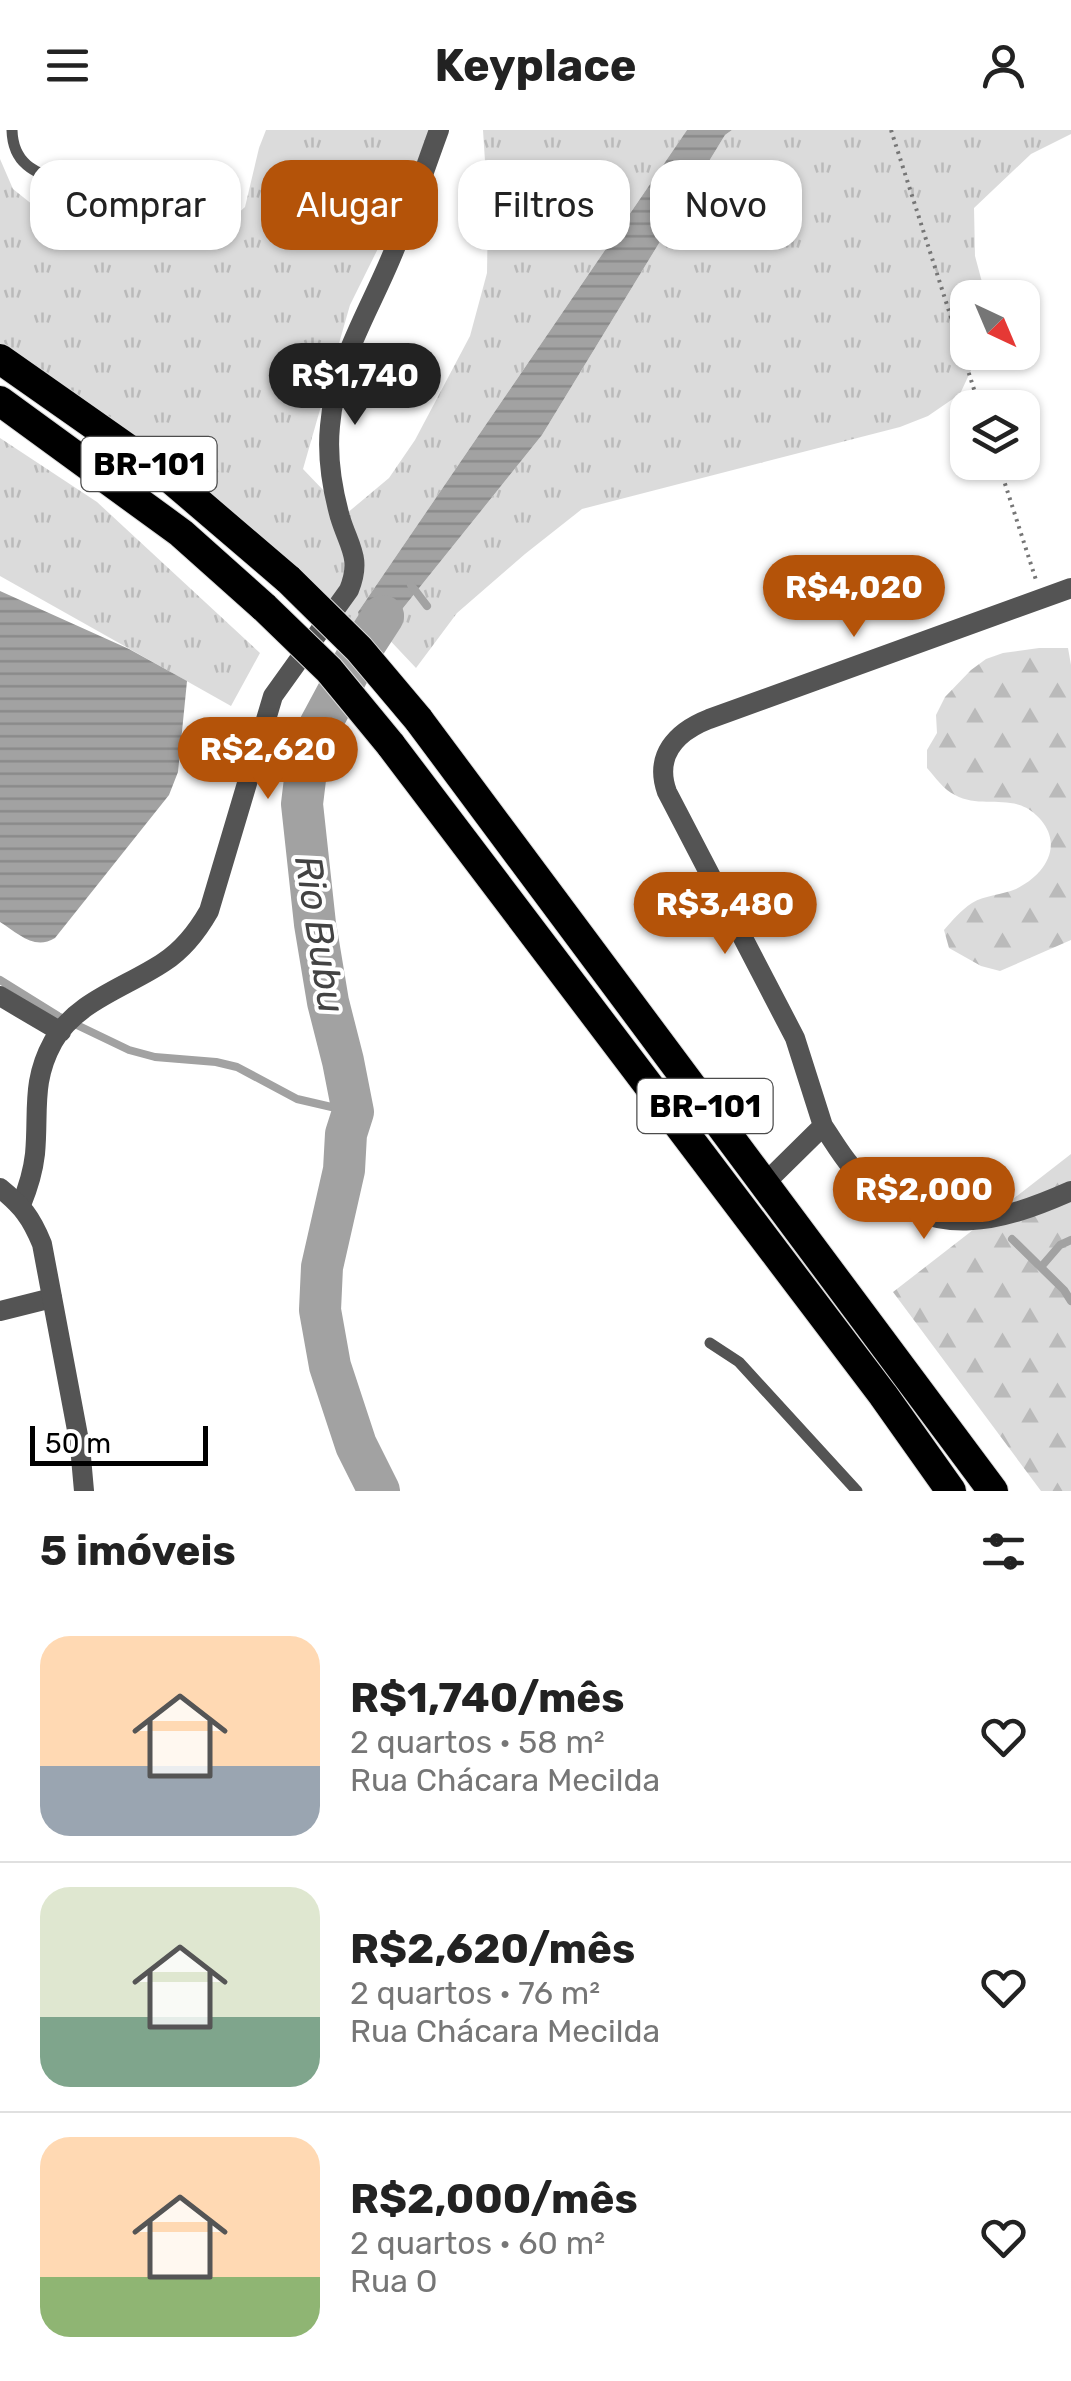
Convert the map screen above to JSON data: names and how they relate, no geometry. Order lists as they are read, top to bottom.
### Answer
{
  "streets": {
    "highway": ["BR-101"]
  },
  "water": ["Rio Bubu"],
  "scale_bar": "50 m",
  "north": "bottom right",
  "page": {
    "header": "Keyplace",
    "chip": [
      "Comprar",
      "Alugar",
      "Filtros",
      "Novo"
    ],
    "price": [
      "R$1,740",
      "R$4,020",
      "R$2,620",
      "R$3,480",
      "R$2,000"
    ],
    "scale": "50 m",
    "heading": "5 imóveis",
    "list": [
      {
        "name": "R$1,740/mês",
        "note": "2 quartos · 58 m² · Rua Chácara Mecilda"
      },
      {
        "name": "R$2,620/mês",
        "note": "2 quartos · 76 m² · Rua Chácara Mecilda"
      },
      {
        "name": "R$2,000/mês",
        "note": "2 quartos · 60 m² · Rua O"
      }
    ]
  }
}
